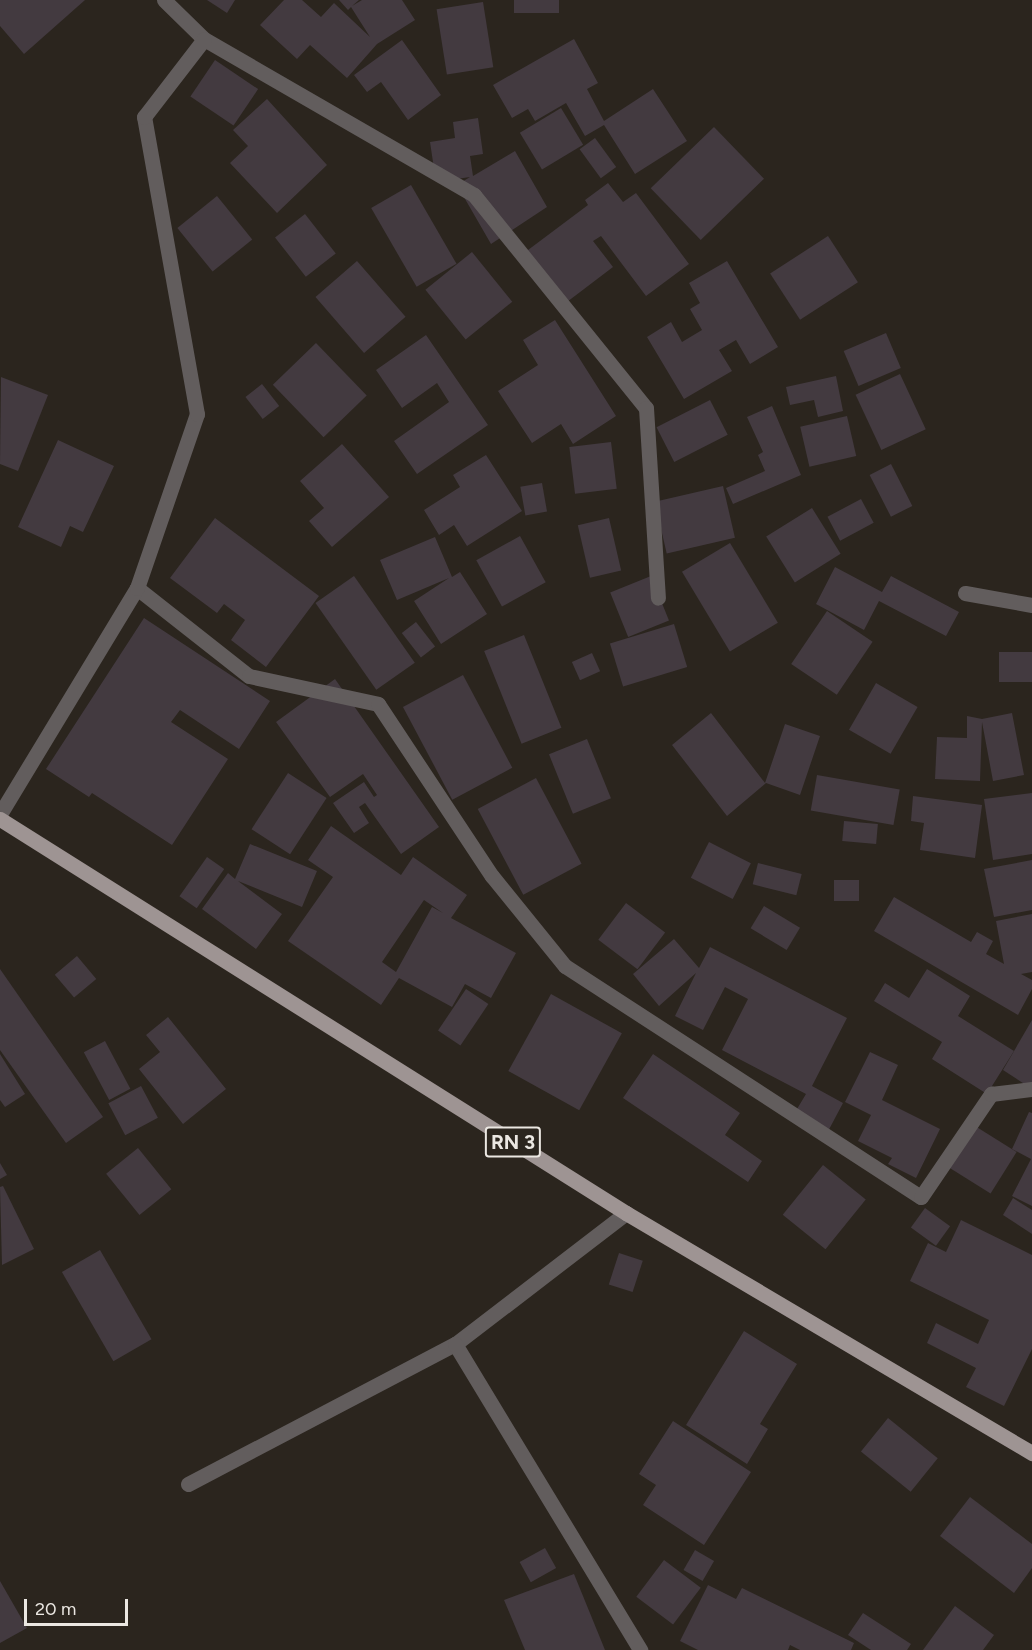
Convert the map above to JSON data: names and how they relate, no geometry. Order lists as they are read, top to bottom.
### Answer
{
  "streets": {
    "main road": ["RN 3"]
  },
  "scale_bar": "20 m"
}
